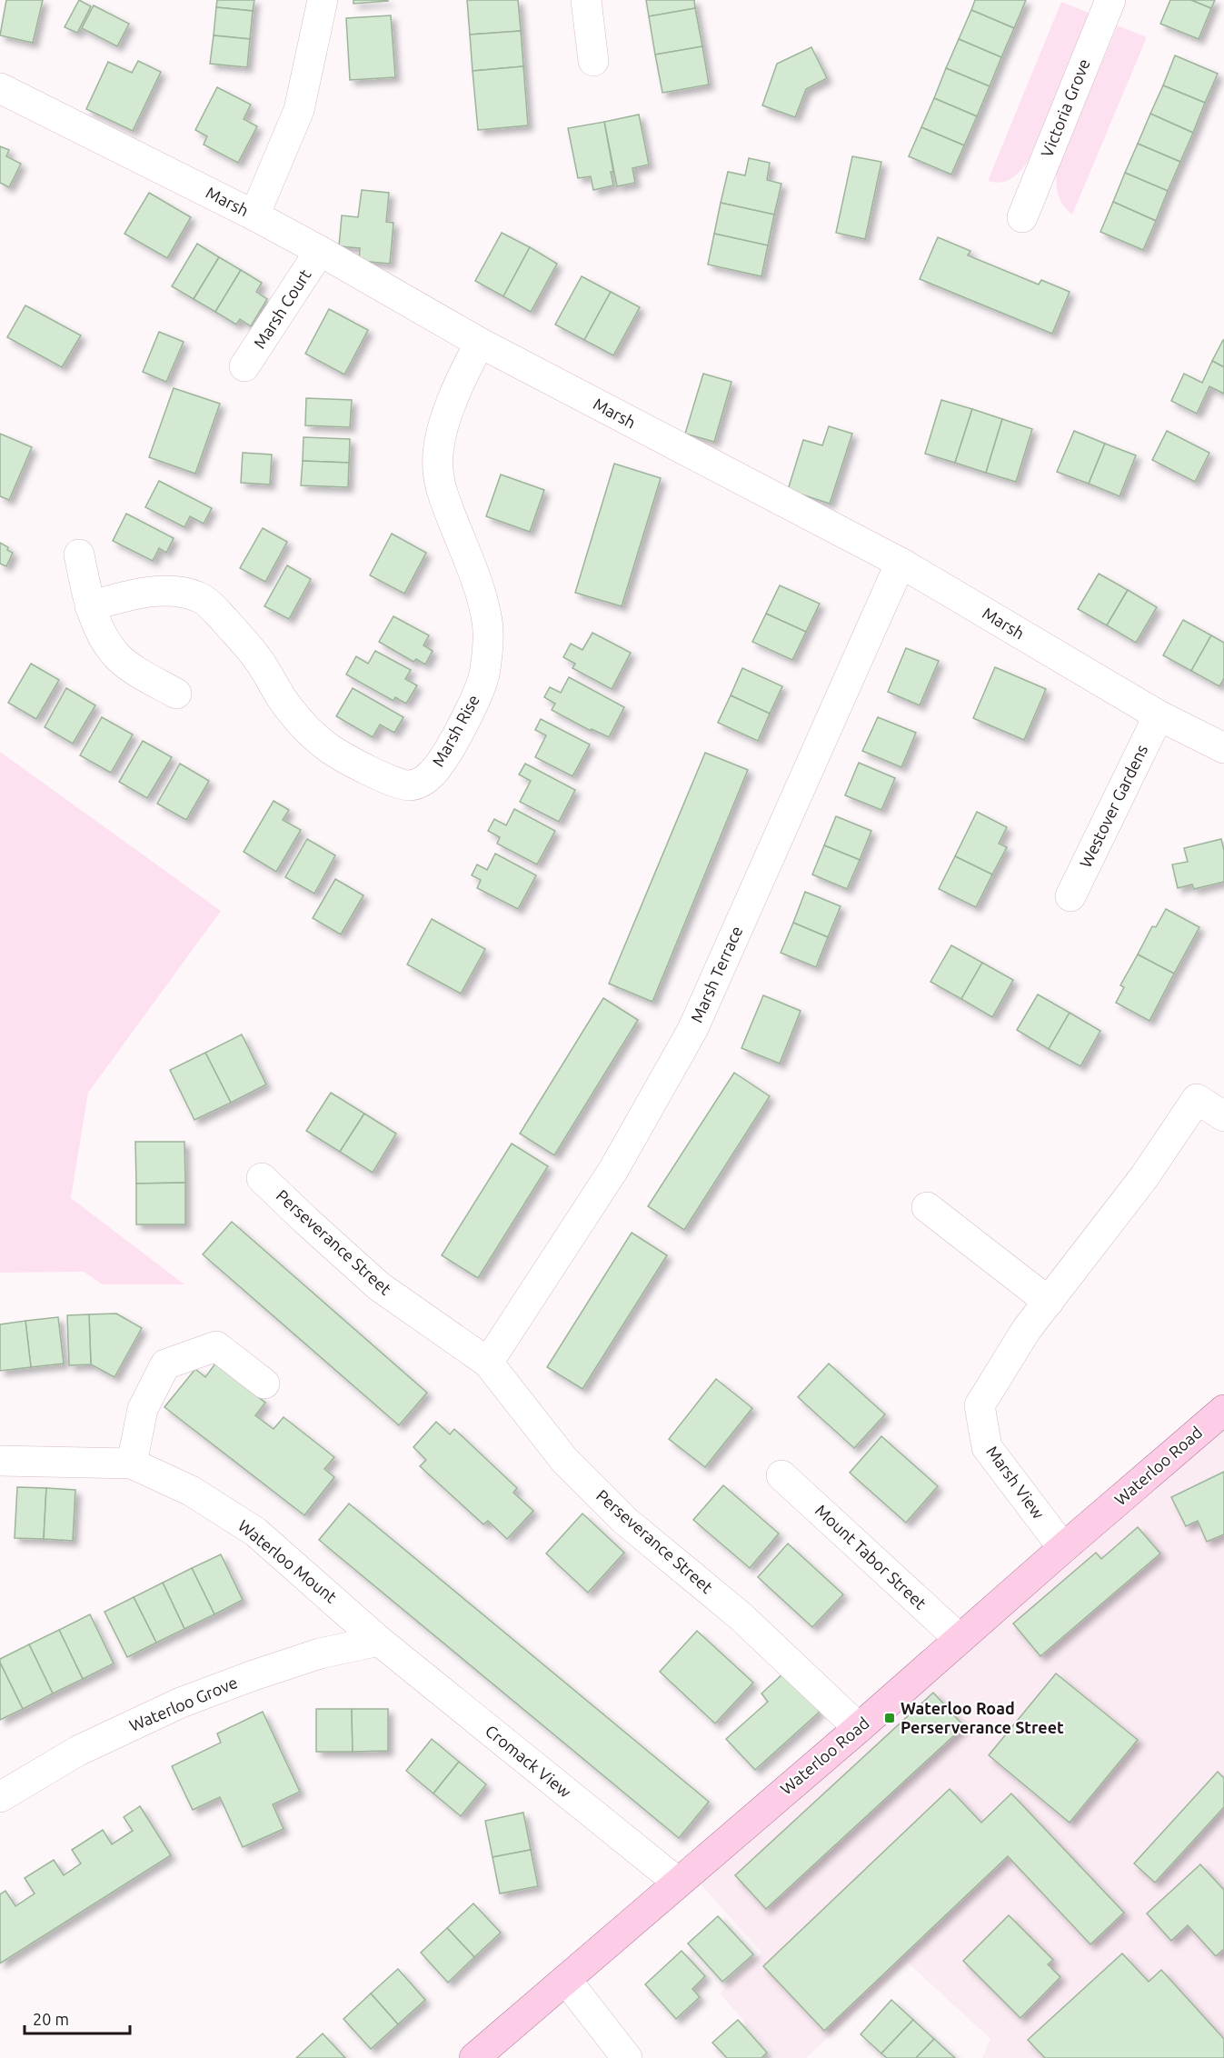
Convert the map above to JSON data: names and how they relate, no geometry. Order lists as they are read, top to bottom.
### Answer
{
  "streets": {
    "main road": ["Waterloo Road"],
    "street": [
      "Victoria Grove",
      "Marsh",
      "Marsh Court",
      "Marsh Rise",
      "Westover Gardens",
      "Marsh Terrace",
      "Perseverance Street",
      "Marsh View",
      "Mount Tabor Street",
      "Waterloo Mount",
      "Waterloo Grove",
      "Cromack View"
    ]
  },
  "crossings": [
    ["Marsh", "Marsh Court"],
    ["Marsh", "Marsh Rise"],
    ["Marsh", "Westover Gardens"],
    ["Marsh", "Marsh Terrace"],
    ["Marsh Terrace", "Perseverance Street"],
    ["Perseverance Street", "Waterloo Road"],
    ["Waterloo Road", "Marsh View"],
    ["Waterloo Road", "Mount Tabor Street"],
    ["Waterloo Road", "Cromack View"],
    ["Waterloo Mount", "Waterloo Grove"],
    ["Waterloo Mount", "Cromack View"],
    ["Waterloo Grove", "Cromack View"]
  ],
  "places": {
    "transit": ["Waterloo Road Perserverance Street"]
  },
  "scale_bar": "20 m"
}
